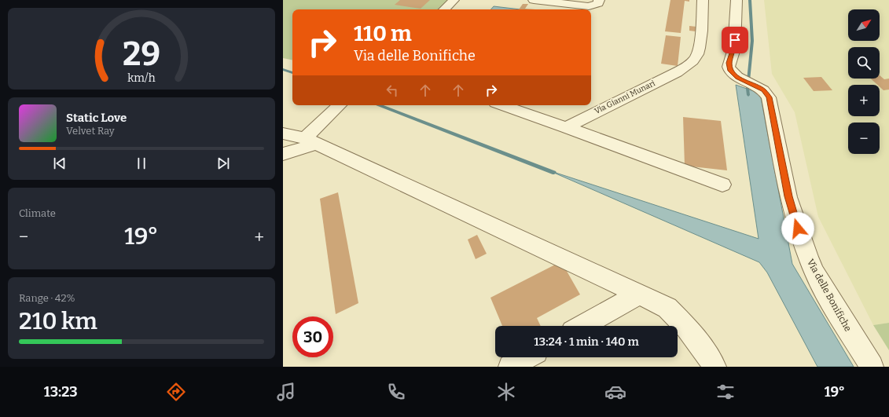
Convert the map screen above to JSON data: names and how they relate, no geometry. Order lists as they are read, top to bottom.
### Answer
{
  "streets": {
    "street": ["Via Gianni Munari", "Via delle Bonifiche"]
  },
  "north": "top right",
  "page": {
    "map_buttons": ["+", "−"],
    "turn": ["110 m", "Via delle Bonifiche"],
    "song": ["Static Love", "Velvet Ray"],
    "tile": [
      "Climate",
      ["Range · 42%", "210 km"]
    ],
    "heat": ["−", "19°", "+"],
    "limit": "30",
    "trip": "13:24 · 1 min · 140 m",
    "tabs": ["13:23", "19°"],
    "gauge": ["29", "km/h"]
  }
}
